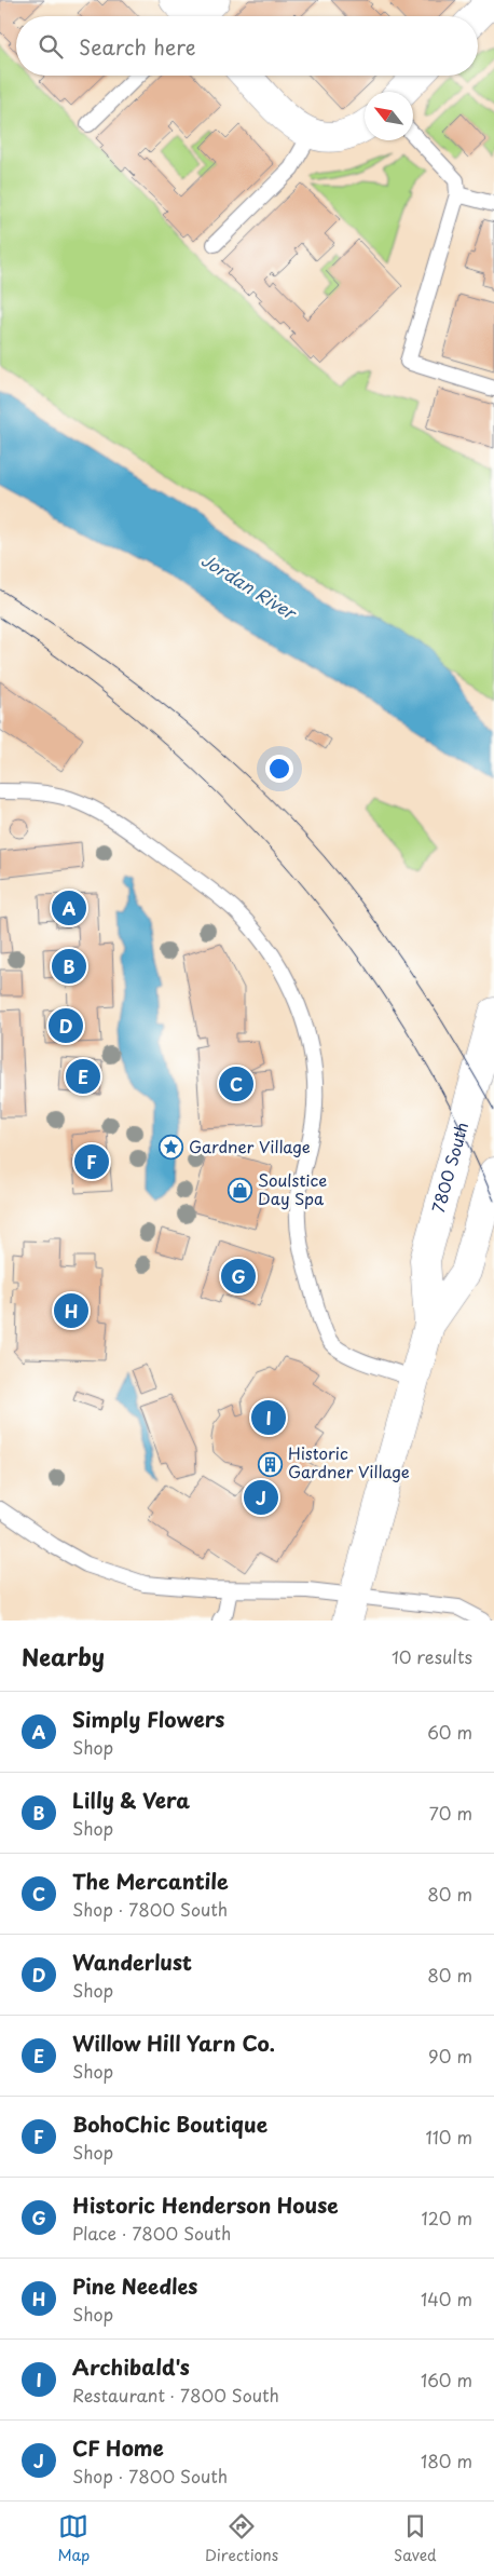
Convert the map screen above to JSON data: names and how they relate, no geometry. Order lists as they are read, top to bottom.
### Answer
{
  "streets": {
    "main road": ["7800 South"]
  },
  "water": ["Jordan River"],
  "places": {
    "place": ["Gardner Village"],
    "shop": ["Soulstice Day Spa"],
    "building": ["Historic Gardner Village"]
  },
  "north": "top left",
  "page": {
    "search": "Search here",
    "pins": [
      "A",
      "B",
      "D",
      "E",
      "C",
      "F",
      "G",
      "H",
      "I",
      "J"
    ],
    "heading": ["Nearby", "10 results"],
    "list": [
      {
        "mark": "A",
        "name": "Simply Flowers",
        "note": "Shop",
        "value": "60 m"
      },
      {
        "mark": "B",
        "name": "Lilly & Vera",
        "note": "Shop",
        "value": "70 m"
      },
      {
        "mark": "C",
        "name": "The Mercantile",
        "note": "Shop · 7800 South",
        "value": "80 m"
      },
      {
        "mark": "D",
        "name": "Wanderlust",
        "note": "Shop",
        "value": "80 m"
      },
      {
        "mark": "E",
        "name": "Willow Hill Yarn Co.",
        "note": "Shop",
        "value": "90 m"
      },
      {
        "mark": "F",
        "name": "BohoChic Boutique",
        "note": "Shop",
        "value": "110 m"
      },
      {
        "mark": "G",
        "name": "Historic Henderson House",
        "note": "Place · 7800 South",
        "value": "120 m"
      },
      {
        "mark": "H",
        "name": "Pine Needles",
        "note": "Shop",
        "value": "140 m"
      },
      {
        "mark": "I",
        "name": "Archibald's",
        "note": "Restaurant · 7800 South",
        "value": "160 m"
      },
      {
        "mark": "J",
        "name": "CF Home",
        "note": "Shop · 7800 South",
        "value": "180 m"
      }
    ],
    "nav": ["Map", "Directions", "Saved"]
  }
}
